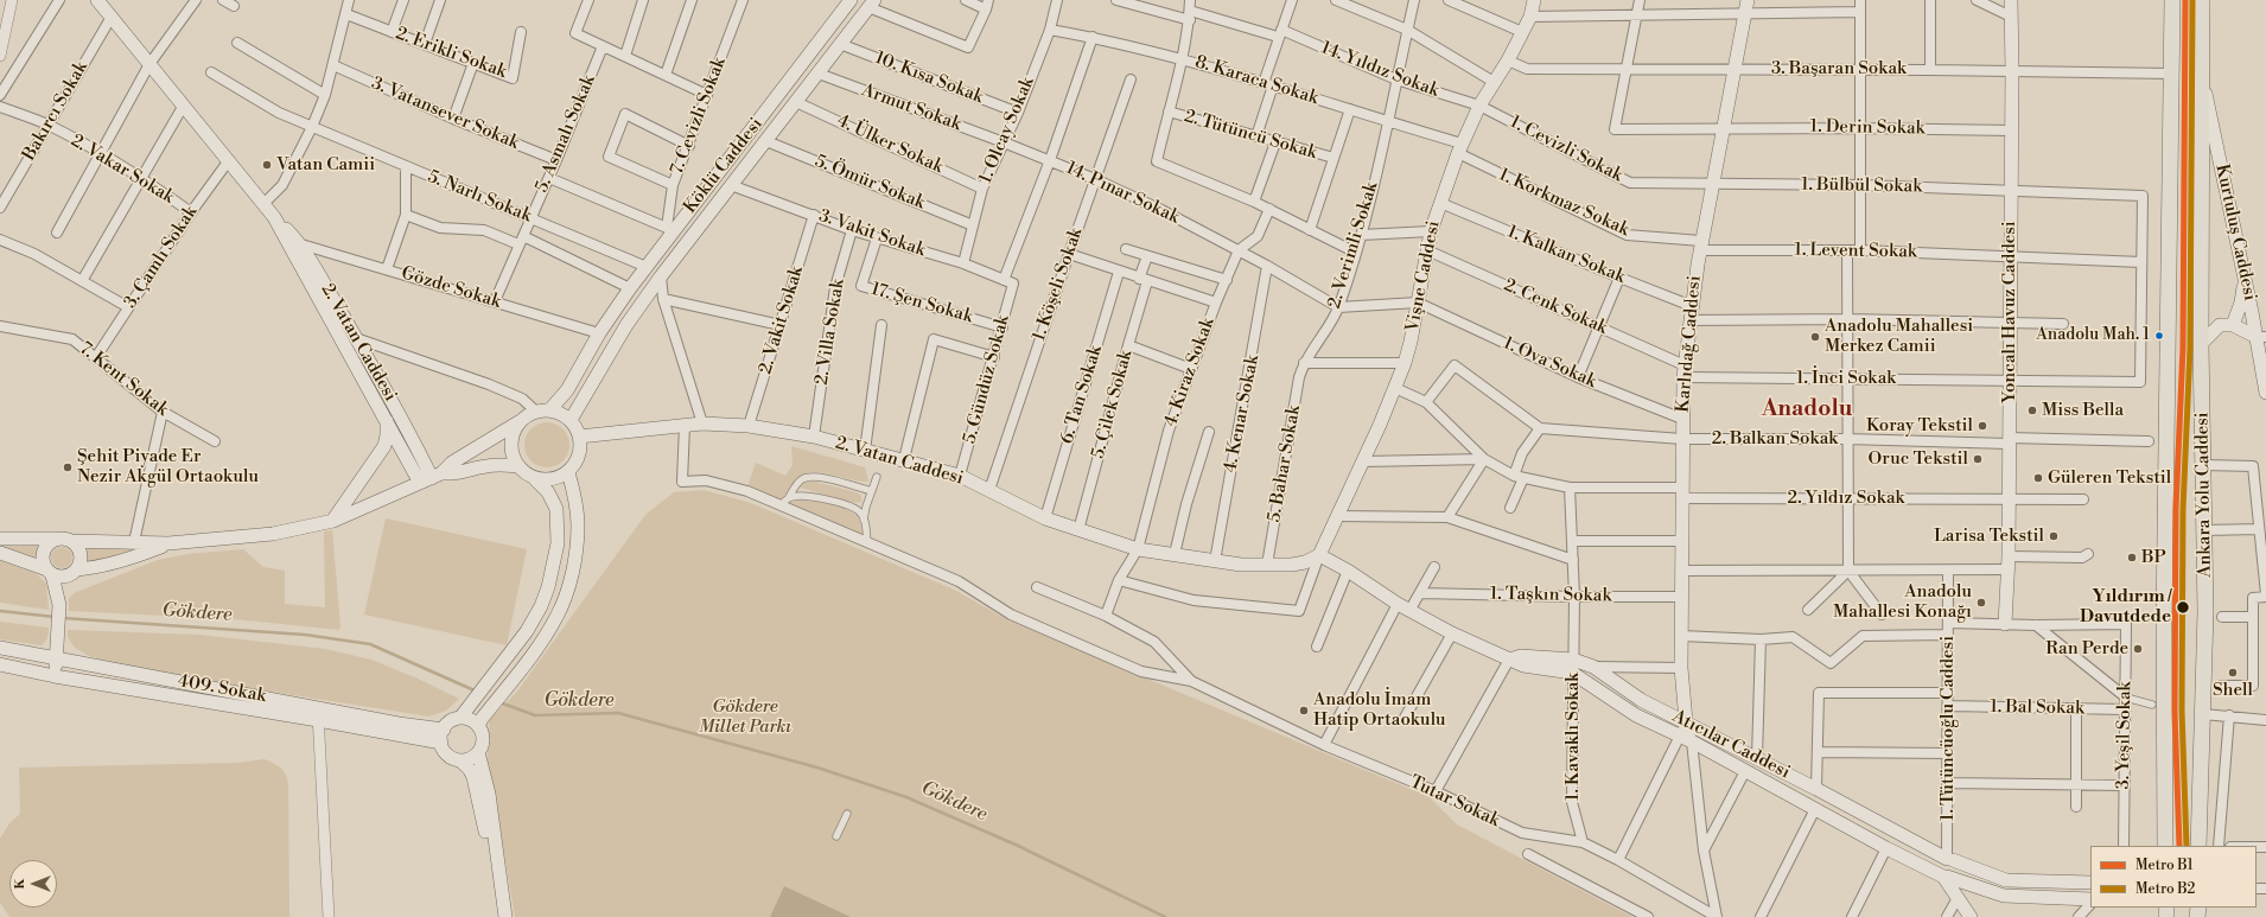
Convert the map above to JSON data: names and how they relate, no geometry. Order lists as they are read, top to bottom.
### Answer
{
  "streets": {
    "highway": ["Ankara Yolu Caddesi"],
    "main road": [
      "Köklü Caddesi",
      "Kurtuluş Caddesi",
      "Vişne Caddesi",
      "Yoncalı Havuz Caddesi",
      "2. Vatan Caddesi",
      "Karlıdağ Caddesi",
      "409. Sokak",
      "Atıcılar Caddesi"
    ],
    "street": [
      "2. Erikli Sokak",
      "3. Başaran Sokak",
      "14. Yıldız Sokak",
      "10. Kısa Sokak",
      "8. Karaca Sokak",
      "Armut Sokak",
      "Bakırcı Sokak",
      "3. Vatansever Sokak",
      "7. Cevizli Sokak",
      "1. Derin Sokak",
      "1. Olcay Sokak",
      "5. Asmalı Sokak",
      "2. Tütüncü Sokak",
      "4. Ülker Sokak",
      "1. Cevizli Sokak",
      "2. Vakar Sokak",
      "5. Ömür Sokak",
      "1. Bülbül Sokak",
      "14. Pınar Sokak",
      "5. Narlı Sokak",
      "1. Korkmaz Sokak",
      "3. Vakit Sokak",
      "2. Verimli Sokak",
      "1. Levent Sokak",
      "1. Kalkan Sokak",
      "3. Çamlı Sokak",
      "1. Köşeli Sokak",
      "Gözde Sokak",
      "17. Şen Sokak",
      "2. Cenk Sokak",
      "2. Vakit Sokak",
      "2. Villa Sokak",
      "1. Ova Sokak",
      "4. Kiraz Sokak",
      "1. İnci Sokak",
      "7. Kent Sokak",
      "5. Gündüz Sokak",
      "6. Tan Sokak",
      "5. Çilek Sokak",
      "4. Kenar Sokak",
      "2. Balkan Sokak",
      "5. Bahar Sokak",
      "2. Yıldız Sokak",
      "1. Taşkın Sokak",
      "1. Bal Sokak",
      "1. Tütüncüoğlu Caddesi",
      "3. Yeşil Sokak",
      "1. Kavaklı Sokak",
      "Tutar Sokak"
    ]
  },
  "crossings": [
    ["3. Başaran Sokak", "1. Derin Sokak"],
    ["3. Başaran Sokak", "Vişne Caddesi"],
    ["3. Başaran Sokak", "Yoncalı Havuz Caddesi"],
    ["3. Başaran Sokak", "Karlıdağ Caddesi"],
    ["3. Başaran Sokak", "Ankara Yolu Caddesi"],
    ["14. Yıldız Sokak", "1. Cevizli Sokak"],
    ["14. Yıldız Sokak", "2. Verimli Sokak"],
    ["14. Yıldız Sokak", "Vişne Caddesi"],
    ["10. Kısa Sokak", "1. Olcay Sokak"],
    ["10. Kısa Sokak", "Köklü Caddesi"],
    ["8. Karaca Sokak", "1. Olcay Sokak"],
    ["8. Karaca Sokak", "1. Korkmaz Sokak"],
    ["8. Karaca Sokak", "2. Verimli Sokak"],
    ["8. Karaca Sokak", "Vişne Caddesi"],
    ["8. Karaca Sokak", "5. Gündüz Sokak"],
    ["Armut Sokak", "1. Olcay Sokak"],
    ["Armut Sokak", "Köklü Caddesi"],
    ["Armut Sokak", "14. Pınar Sokak"],
    ["Bakırcı Sokak", "2. Vakar Sokak"],
    ["Bakırcı Sokak", "2. Vatan Caddesi"],
    ["3. Vatansever Sokak", "5. Asmalı Sokak"],
    ["7. Cevizli Sokak", "Köklü Caddesi"],
    ["1. Derin Sokak", "Yoncalı Havuz Caddesi"],
    ["1. Derin Sokak", "Karlıdağ Caddesi"],
    ["1. Olcay Sokak", "4. Ülker Sokak"],
    ["1. Olcay Sokak", "5. Ömür Sokak"],
    ["1. Olcay Sokak", "14. Pınar Sokak"],
    ["1. Olcay Sokak", "3. Vakit Sokak"],
    ["5. Asmalı Sokak", "5. Narlı Sokak"],
    ["5. Asmalı Sokak", "Gözde Sokak"],
    ["4. Ülker Sokak", "Köklü Caddesi"],
    ["1. Cevizli Sokak", "1. Bülbül Sokak"],
    ["1. Cevizli Sokak", "Vişne Caddesi"],
    ["1. Cevizli Sokak", "Karlıdağ Caddesi"],
    ["Köklü Caddesi", "5. Ömür Sokak"],
    ["Köklü Caddesi", "5. Narlı Sokak"],
    ["Köklü Caddesi", "3. Vakit Sokak"],
    ["Köklü Caddesi", "Gözde Sokak"],
    ["Köklü Caddesi", "2. Vatan Caddesi"],
    ["2. Vakar Sokak", "3. Çamlı Sokak"],
    ["1. Bülbül Sokak", "1. Levent Sokak"],
    ["1. Bülbül Sokak", "Yoncalı Havuz Caddesi"],
    ["1. Bülbül Sokak", "Karlıdağ Caddesi"],
    ["1. Bülbül Sokak", "1. İnci Sokak"],
    ["14. Pınar Sokak", "2. Verimli Sokak"],
    ["14. Pınar Sokak", "1. Köşeli Sokak"],
    ["14. Pınar Sokak", "4. Kiraz Sokak"],
    ["14. Pınar Sokak", "5. Gündüz Sokak"],
    ["14. Pınar Sokak", "4. Kenar Sokak"],
    ["1. Korkmaz Sokak", "1. Levent Sokak"],
    ["1. Korkmaz Sokak", "Vişne Caddesi"],
    ["1. Korkmaz Sokak", "Karlıdağ Caddesi"],
    ["Kurtuluş Caddesi", "Ankara Yolu Caddesi"],
    ["3. Vakit Sokak", "17. Şen Sokak"],
    ["3. Vakit Sokak", "2. Vakit Sokak"],
    ["3. Vakit Sokak", "2. Villa Sokak"],
    ["3. Vakit Sokak", "5. Gündüz Sokak"],
    ["2. Verimli Sokak", "5. Bahar Sokak"],
    ["1. Levent Sokak", "Yoncalı Havuz Caddesi"],
    ["1. Levent Sokak", "Karlıdağ Caddesi"],
    ["1. Levent Sokak", "1. İnci Sokak"],
    ["1. Kalkan Sokak", "Vişne Caddesi"],
    ["1. Kalkan Sokak", "Karlıdağ Caddesi"],
    ["3. Çamlı Sokak", "2. Vatan Caddesi"],
    ["3. Çamlı Sokak", "7. Kent Sokak"],
    ["Vişne Caddesi", "2. Cenk Sokak"],
    ["Vişne Caddesi", "2. Vatan Caddesi"],
    ["Vişne Caddesi", "1. Ova Sokak"],
    ["Vişne Caddesi", "Atıcılar Caddesi"],
    ["1. Köşeli Sokak", "2. Vatan Caddesi"],
    ["Gözde Sokak", "2. Vatan Caddesi"],
    ["17. Şen Sokak", "5. Gündüz Sokak"],
    ["2. Cenk Sokak", "Karlıdağ Caddesi"],
    ["2. Cenk Sokak", "1. İnci Sokak"],
    ["Yoncalı Havuz Caddesi", "1. İnci Sokak"],
    ["Yoncalı Havuz Caddesi", "2. Balkan Sokak"],
    ["Yoncalı Havuz Caddesi", "2. Yıldız Sokak"],
    ["2. Vakit Sokak", "2. Vatan Caddesi"],
    ["2. Villa Sokak", "2. Vatan Caddesi"],
    ["2. Vatan Caddesi", "4. Kiraz Sokak"],
    ["2. Vatan Caddesi", "5. Gündüz Sokak"],
    ["2. Vatan Caddesi", "6. Tan Sokak"],
    ["2. Vatan Caddesi", "5. Çilek Sokak"],
    ["2. Vatan Caddesi", "4. Kenar Sokak"],
    ["2. Vatan Caddesi", "5. Bahar Sokak"],
    ["2. Vatan Caddesi", "Atıcılar Caddesi"],
    ["Karlıdağ Caddesi", "1. Ova Sokak"],
    ["Karlıdağ Caddesi", "1. İnci Sokak"],
    ["Karlıdağ Caddesi", "2. Balkan Sokak"],
    ["Karlıdağ Caddesi", "2. Yıldız Sokak"],
    ["Karlıdağ Caddesi", "1. Taşkın Sokak"],
    ["Karlıdağ Caddesi", "Atıcılar Caddesi"],
    ["2. Yıldız Sokak", "1. Kavaklı Sokak"],
    ["1. Taşkın Sokak", "1. Kavaklı Sokak"],
    ["1. Bal Sokak", "1. Tütüncüoğlu Caddesi"],
    ["1. Bal Sokak", "3. Yeşil Sokak"],
    ["1. Tütüncüoğlu Caddesi", "Atıcılar Caddesi"],
    ["1. Kavaklı Sokak", "Atıcılar Caddesi"],
    ["1. Kavaklı Sokak", "Tutar Sokak"]
  ],
  "districts": ["Anadolu"],
  "water": ["Gökdere"],
  "parks": ["Gökdere Millet Parkı"],
  "places": [
    "Vatan Camii",
    "Anadolu Mah. 1",
    "Anadolu Mahallesi Merkez Camii",
    "Miss Bella",
    "Koray Tekstil",
    "Oruc Tekstil",
    "Şehit Piyade Er Nezir Akgül Ortaokulu",
    "Güleren Tekstil",
    "Larisa Tekstil",
    "BP",
    "Anadolu Mahallesi Konağı",
    "Yıldırım / Davutdede",
    "Ran Perde",
    "Shell",
    "Anadolu İmam Hatip Ortaokulu"
  ],
  "lines": ["metro line B1", "metro line B2"],
  "legend": ["Metro B1", "Metro B2"],
  "north": "left"
}
